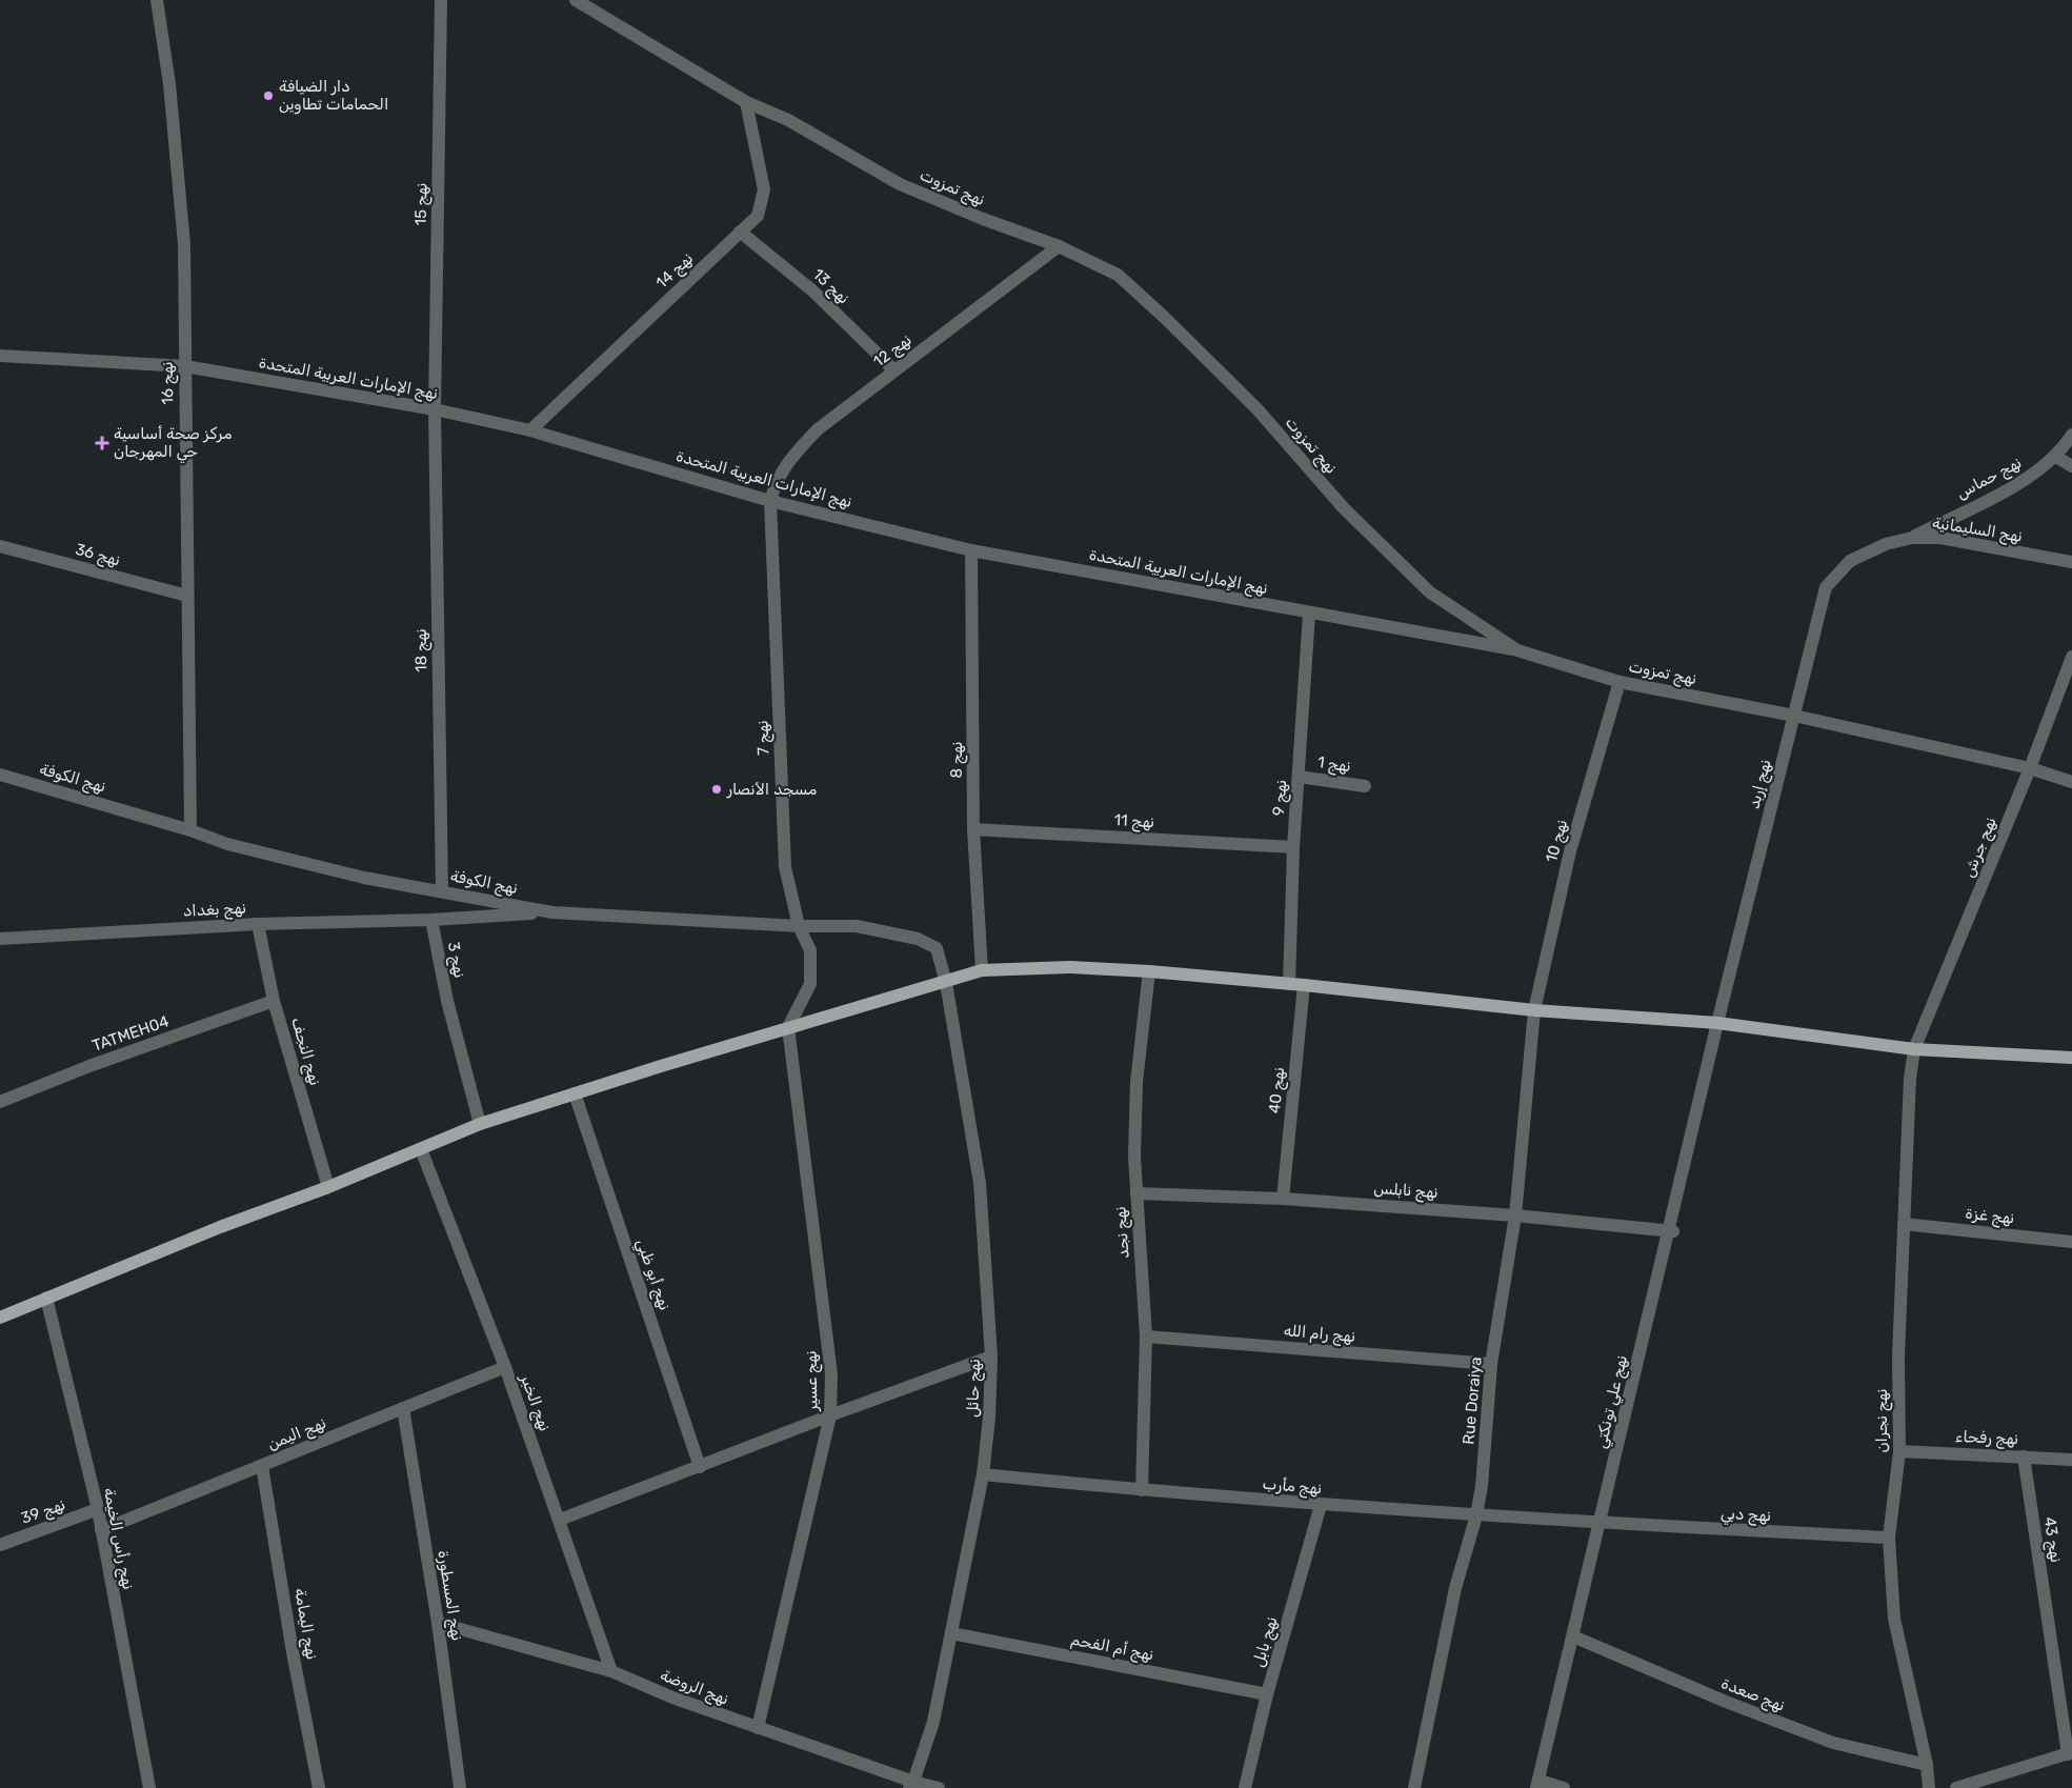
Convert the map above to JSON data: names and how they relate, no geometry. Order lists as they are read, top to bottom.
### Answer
{
  "streets": {
    "street": [
      "نهج تمزوت",
      "نهج 15",
      "نهج 14",
      "نهج 13",
      "نهج 12",
      "نهج الإمارات العربية المتحدة",
      "نهج 16",
      "نهج حماس",
      "نهج السليمانية",
      "نهج 36",
      "نهج 18",
      "نهج 7",
      "نهج 8",
      "نهج 1",
      "نهج الكوفة",
      "نهج إربد",
      "نهج 9",
      "نهج 11",
      "نهج 10",
      "نهج جرش",
      "نهج بغداد",
      "نهج 3",
      "TATMEH04",
      "نهج النجف",
      "نهج 40",
      "نهج نابلس",
      "نهج غزة",
      "نهج نجد",
      "نهج أبو ظبي",
      "نهج رام الله",
      "نهج عسير",
      "نهج حائل",
      "Rue Doraiya",
      "نهج علي تونكتي",
      "نهج الخبر",
      "نهج نجران",
      "نهج اليمن",
      "نهج رفحاء",
      "نهج مأرب",
      "نهج 39",
      "نهج دبي",
      "نهج رأس الخيمة",
      "نهج 43",
      "نهج المسطورة",
      "نهج اليمامة",
      "نهج بابل",
      "نهج أم الفحم",
      "نهج الروضة",
      "نهج صعدة"
    ]
  },
  "crossings": [
    ["نهج تمزوت", "نهج 14"],
    ["نهج تمزوت", "نهج 12"],
    ["نهج تمزوت", "نهج الإمارات العربية المتحدة"],
    ["نهج تمزوت", "نهج إربد"],
    ["نهج تمزوت", "نهج 10"],
    ["نهج تمزوت", "نهج جرش"],
    ["نهج 15", "نهج الإمارات العربية المتحدة"],
    ["نهج 15", "نهج 18"],
    ["نهج 14", "نهج 13"],
    ["نهج 14", "نهج الإمارات العربية المتحدة"],
    ["نهج 13", "نهج 12"],
    ["نهج 12", "نهج الإمارات العربية المتحدة"],
    ["نهج 12", "نهج 7"],
    ["نهج الإمارات العربية المتحدة", "نهج 16"],
    ["نهج الإمارات العربية المتحدة", "نهج 18"],
    ["نهج الإمارات العربية المتحدة", "نهج 7"],
    ["نهج الإمارات العربية المتحدة", "نهج 8"],
    ["نهج الإمارات العربية المتحدة", "نهج 9"],
    ["نهج 16", "نهج 36"],
    ["نهج 16", "نهج الكوفة"],
    ["نهج حماس", "نهج السليمانية"],
    ["نهج السليمانية", "نهج إربد"],
    ["نهج 18", "نهج الكوفة"],
    ["نهج 7", "نهج الكوفة"],
    ["نهج 7", "نهج عسير"],
    ["نهج 8", "نهج 11"],
    ["نهج 1", "نهج 9"],
    ["نهج الكوفة", "نهج 3"],
    ["نهج الكوفة", "نهج حائل"],
    ["نهج إربد", "نهج علي تونكتي"],
    ["نهج 9", "نهج 11"],
    ["نهج 10", "Rue Doraiya"],
    ["نهج جرش", "نهج نجران"],
    ["نهج بغداد", "نهج 3"],
    ["نهج بغداد", "نهج النجف"],
    ["TATMEH04", "نهج النجف"],
    ["نهج 40", "نهج نابلس"],
    ["نهج نابلس", "نهج نجد"],
    ["نهج نابلس", "Rue Doraiya"],
    ["نهج نابلس", "نهج علي تونكتي"],
    ["نهج غزة", "نهج نجران"],
    ["نهج نجد", "نهج رام الله"],
    ["نهج نجد", "نهج مأرب"],
    ["نهج رام الله", "Rue Doraiya"],
    ["نهج عسير", "نهج الروضة"],
    ["نهج حائل", "نهج مأرب"],
    ["نهج حائل", "نهج أم الفحم"],
    ["نهج حائل", "نهج الروضة"],
    ["Rue Doraiya", "نهج مأرب"],
    ["نهج علي تونكتي", "نهج مأرب"],
    ["نهج علي تونكتي", "نهج دبي"],
    ["نهج علي تونكتي", "نهج صعدة"],
    ["نهج الخبر", "نهج اليمن"],
    ["نهج الخبر", "نهج الروضة"],
    ["نهج نجران", "نهج رفحاء"],
    ["نهج نجران", "نهج دبي"],
    ["نهج نجران", "نهج صعدة"],
    ["نهج اليمن", "نهج رأس الخيمة"],
    ["نهج اليمن", "نهج المسطورة"],
    ["نهج اليمن", "نهج اليمامة"],
    ["نهج رفحاء", "نهج 43"],
    ["نهج مأرب", "نهج دبي"],
    ["نهج مأرب", "نهج بابل"],
    ["نهج 39", "نهج رأس الخيمة"],
    ["نهج المسطورة", "نهج الروضة"],
    ["نهج بابل", "نهج أم الفحم"]
  ],
  "places": {
    "other": ["دار الضيافة الحمامات تطاوين", "مسجد الأنصار"],
    "health": ["مركز صحة أساسية حي المهرجان"]
  }
}
